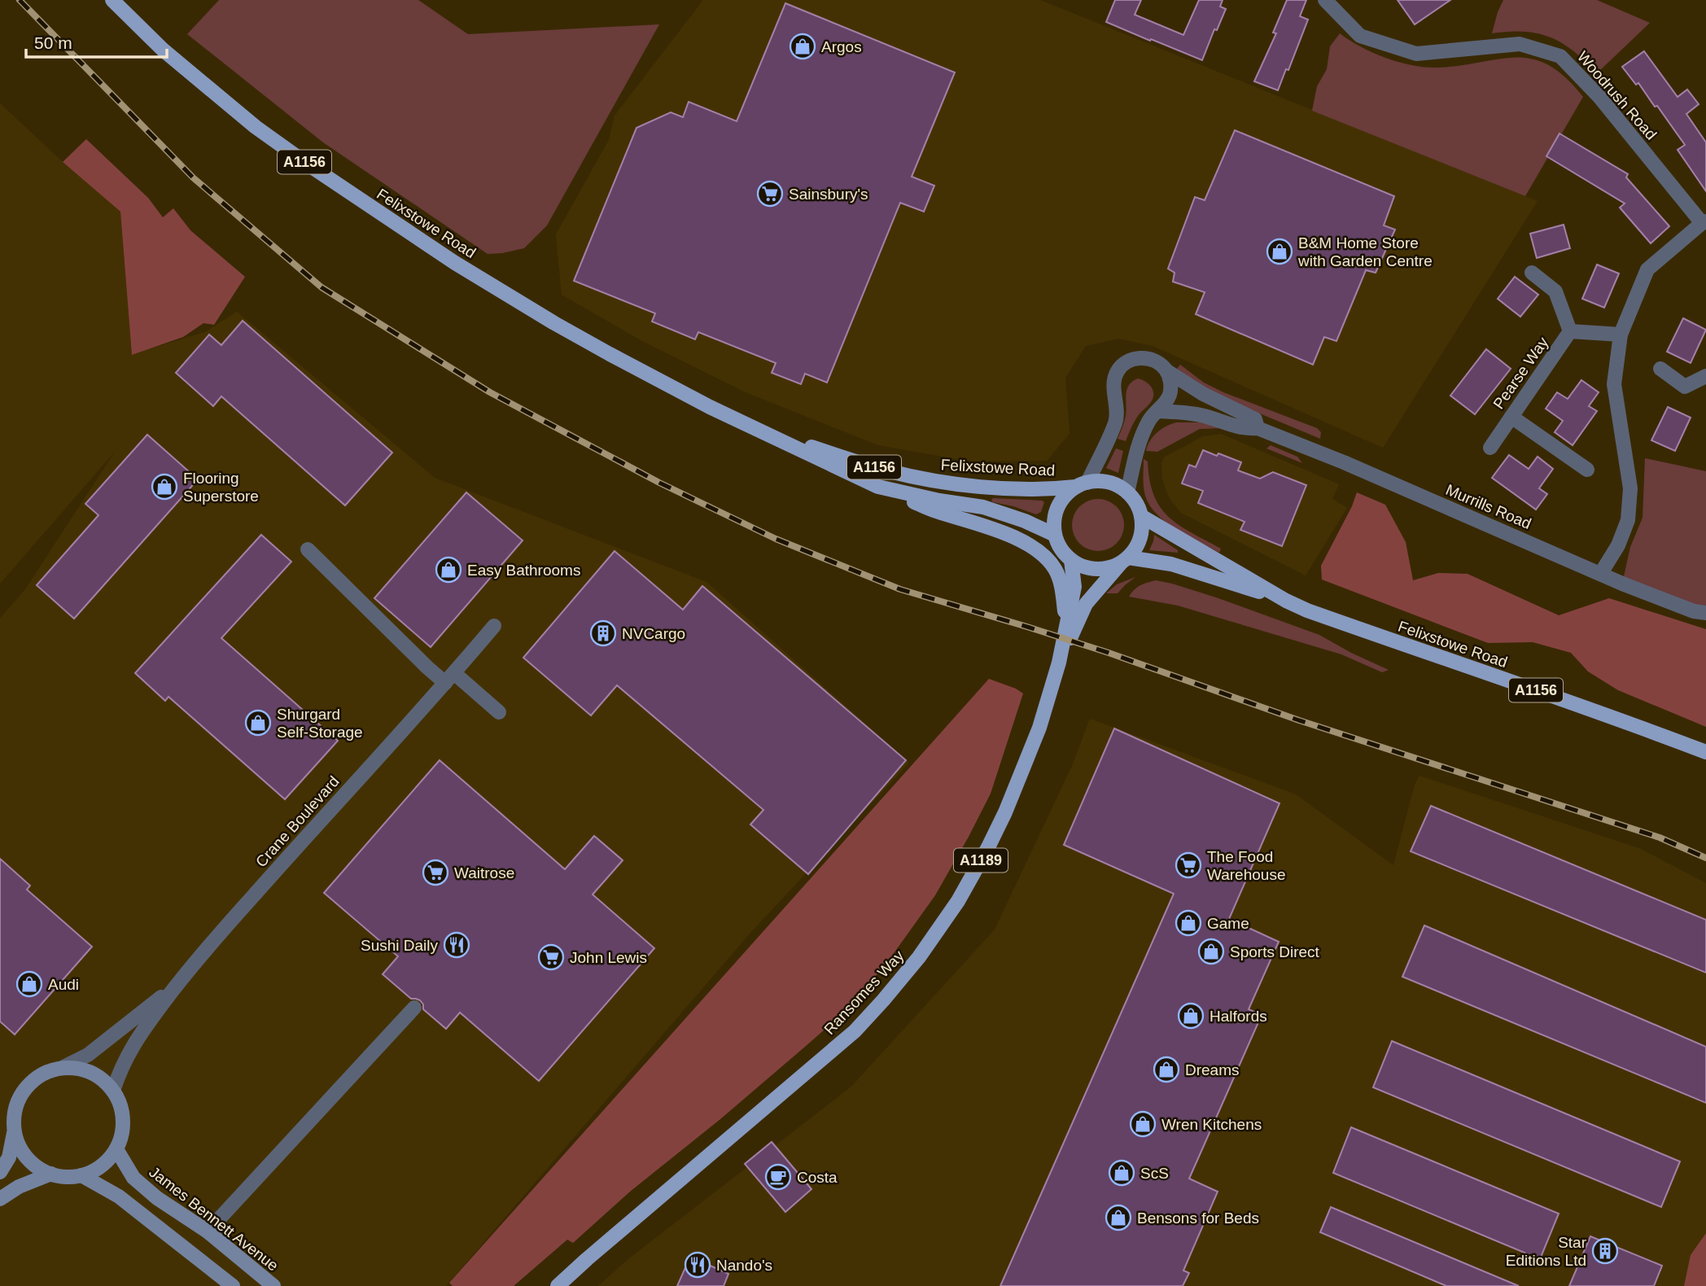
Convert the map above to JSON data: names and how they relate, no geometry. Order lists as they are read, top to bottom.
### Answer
{
  "streets": {
    "main road": [
      "A1156",
      "Felixstowe Road",
      "A1189",
      "Ransomes Way"
    ],
    "street": [
      "Woodrush Road",
      "Pearse Way",
      "Murrills Road",
      "Crane Boulevard",
      "James Bennett Avenue"
    ]
  },
  "crossings": [
    ["Felixstowe Road", "Murrills Road"],
    ["Felixstowe Road", "Ransomes Way"],
    ["Murrills Road", "Ransomes Way"],
    ["Crane Boulevard", "James Bennett Avenue"]
  ],
  "places": {
    "shop": [
      "Argos",
      "B&M Home Store with Garden Centre",
      "Flooring Superstore",
      "Easy Bathrooms",
      "Shurgard Self-Storage",
      "Game",
      "Sports Direct",
      "Audi",
      "Halfords",
      "Dreams",
      "Wren Kitchens",
      "ScS",
      "Bensons for Beds"
    ],
    "supermarket": [
      "Sainsbury's",
      "The Food Warehouse",
      "Waitrose",
      "John Lewis"
    ],
    "building": ["NVCargo", "Star Editions Ltd"],
    "restaurant": ["Sushi Daily", "Nando's"],
    "cafe": ["Costa"]
  },
  "scale_bar": "50 m"
}
